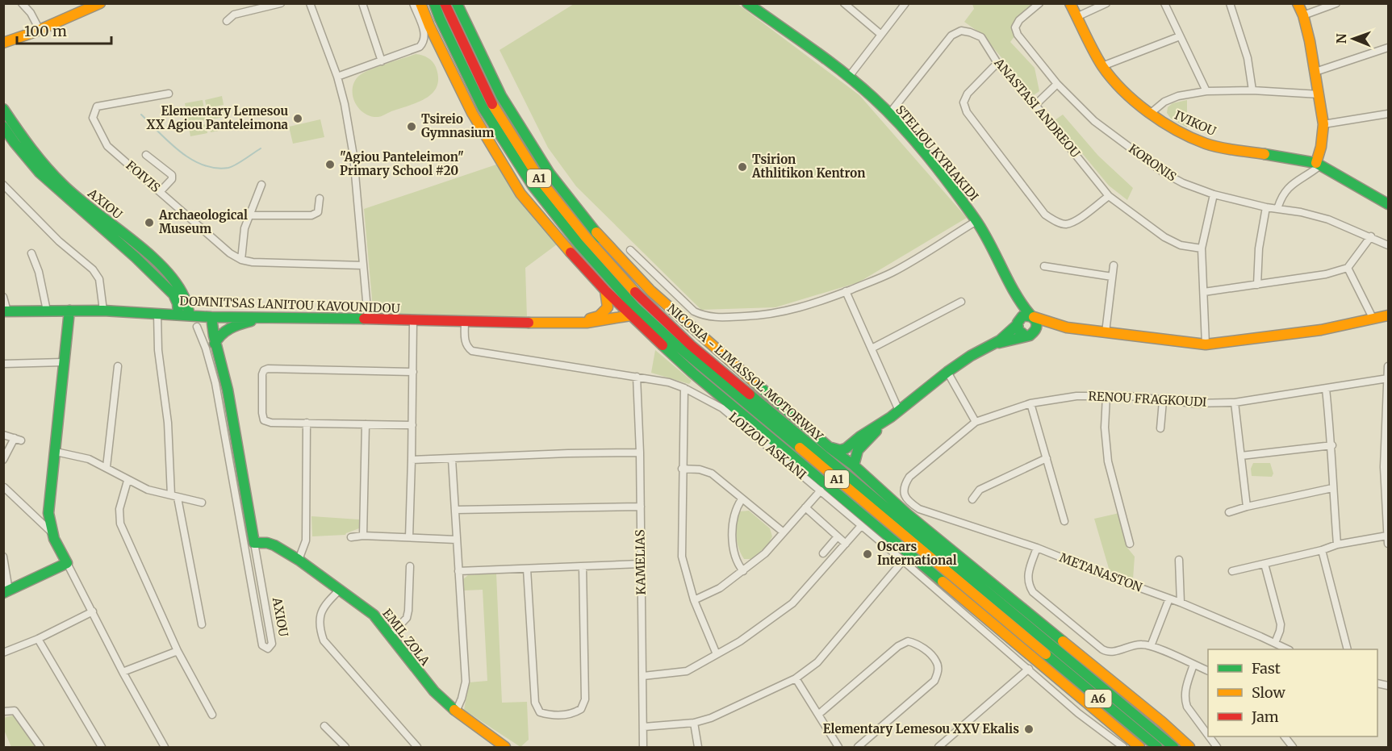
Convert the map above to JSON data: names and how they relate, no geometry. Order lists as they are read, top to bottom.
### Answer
{
  "streets": {
    "main road": [
      "IVIKOU",
      "STELIOU KYRIAKIDI",
      "A1",
      "AXIOU",
      "DOMNITSAS LANITOU KAVOUNIDOU",
      "NICOSIA - LIMASSOL MOTORWAY",
      "EMIL ZOLA",
      "A6"
    ],
    "street": [
      "ANASTASI ANDREOU",
      "KORONIS",
      "FOIVIS",
      "RENOU FRAGKOUDI",
      "LOIZOU ASKANI",
      "KAMELIAS",
      "METANASTON"
    ]
  },
  "crossings": [
    ["ANASTASI ANDREOU", "STELIOU KYRIAKIDI"],
    ["AXIOU", "DOMNITSAS LANITOU KAVOUNIDOU"],
    ["AXIOU", "EMIL ZOLA"],
    ["DOMNITSAS LANITOU KAVOUNIDOU", "NICOSIA - LIMASSOL MOTORWAY"],
    ["DOMNITSAS LANITOU KAVOUNIDOU", "LOIZOU ASKANI"],
    ["NICOSIA - LIMASSOL MOTORWAY", "A6"],
    ["RENOU FRAGKOUDI", "METANASTON"],
    ["LOIZOU ASKANI", "KAMELIAS"]
  ],
  "places": [
    "Elementary Lemesou XX Agiou Panteleimona",
    "Tsireio Gymnasium",
    "\"Agiou Panteleimon\" Primary School #20",
    "Tsirion Athlitikon Kentron",
    "Archaeological Museum",
    "Oscars International",
    "Elementary Lemesou XXV Ekalis"
  ],
  "legend": ["Fast", "Slow", "Jam"],
  "scale_bar": "100 m",
  "north": "left"
}
